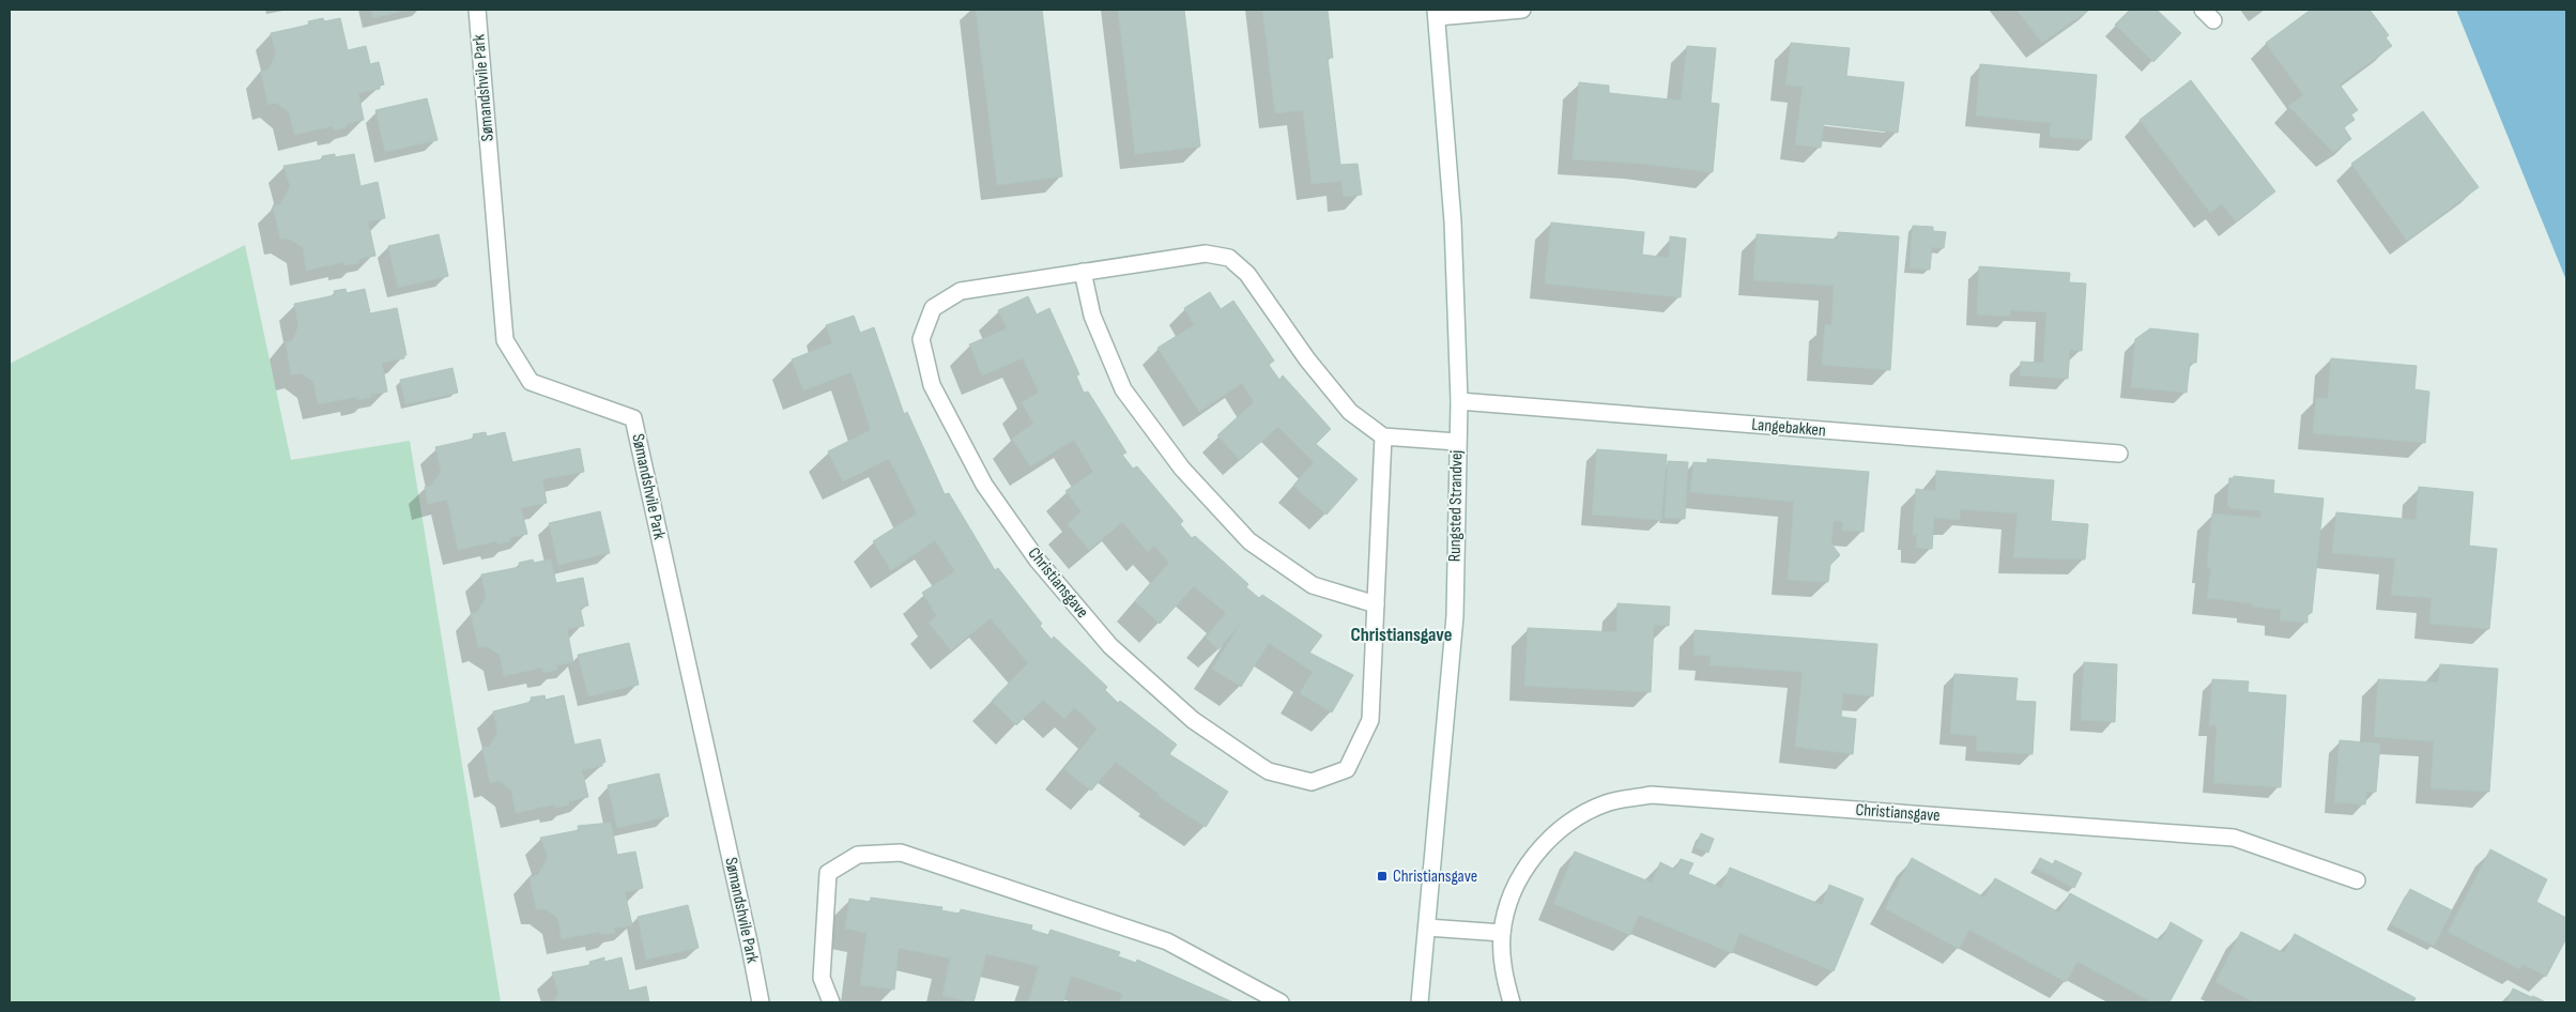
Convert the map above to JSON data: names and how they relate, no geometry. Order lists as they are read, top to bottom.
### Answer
{
  "streets": {
    "street": [
      "Sømandshvile Park",
      "Langebakken",
      "Rungsted Strandvej",
      "Christiansgave"
    ]
  },
  "crossings": [
    ["Langebakken", "Rungsted Strandvej"]
  ],
  "districts": ["Christiansgave"],
  "places": {
    "transit": ["Christiansgave"]
  }
}
